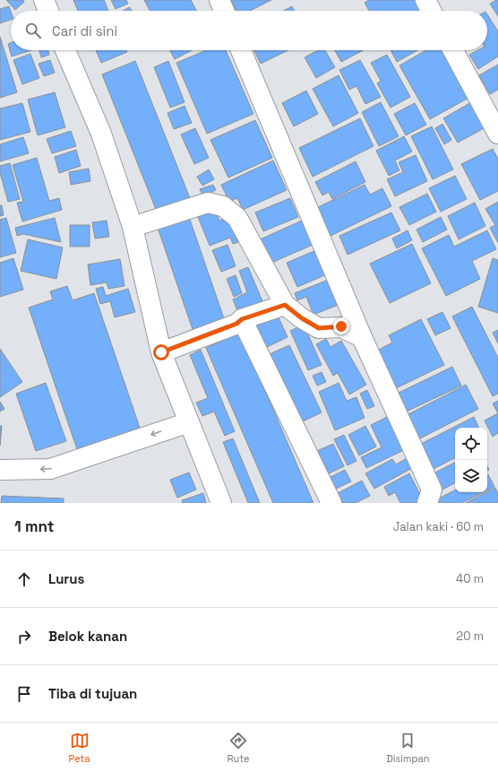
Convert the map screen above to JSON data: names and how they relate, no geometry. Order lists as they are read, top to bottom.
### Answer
{
  "page": {
    "search": "Cari di sini",
    "heading": ["1 mnt", "Jalan kaki · 60 m"],
    "list": [
      ["Lurus", "40 m"],
      ["Belok kanan", "20 m"],
      "Tiba di tujuan"
    ],
    "nav": ["Peta", "Rute", "Disimpan"]
  }
}
